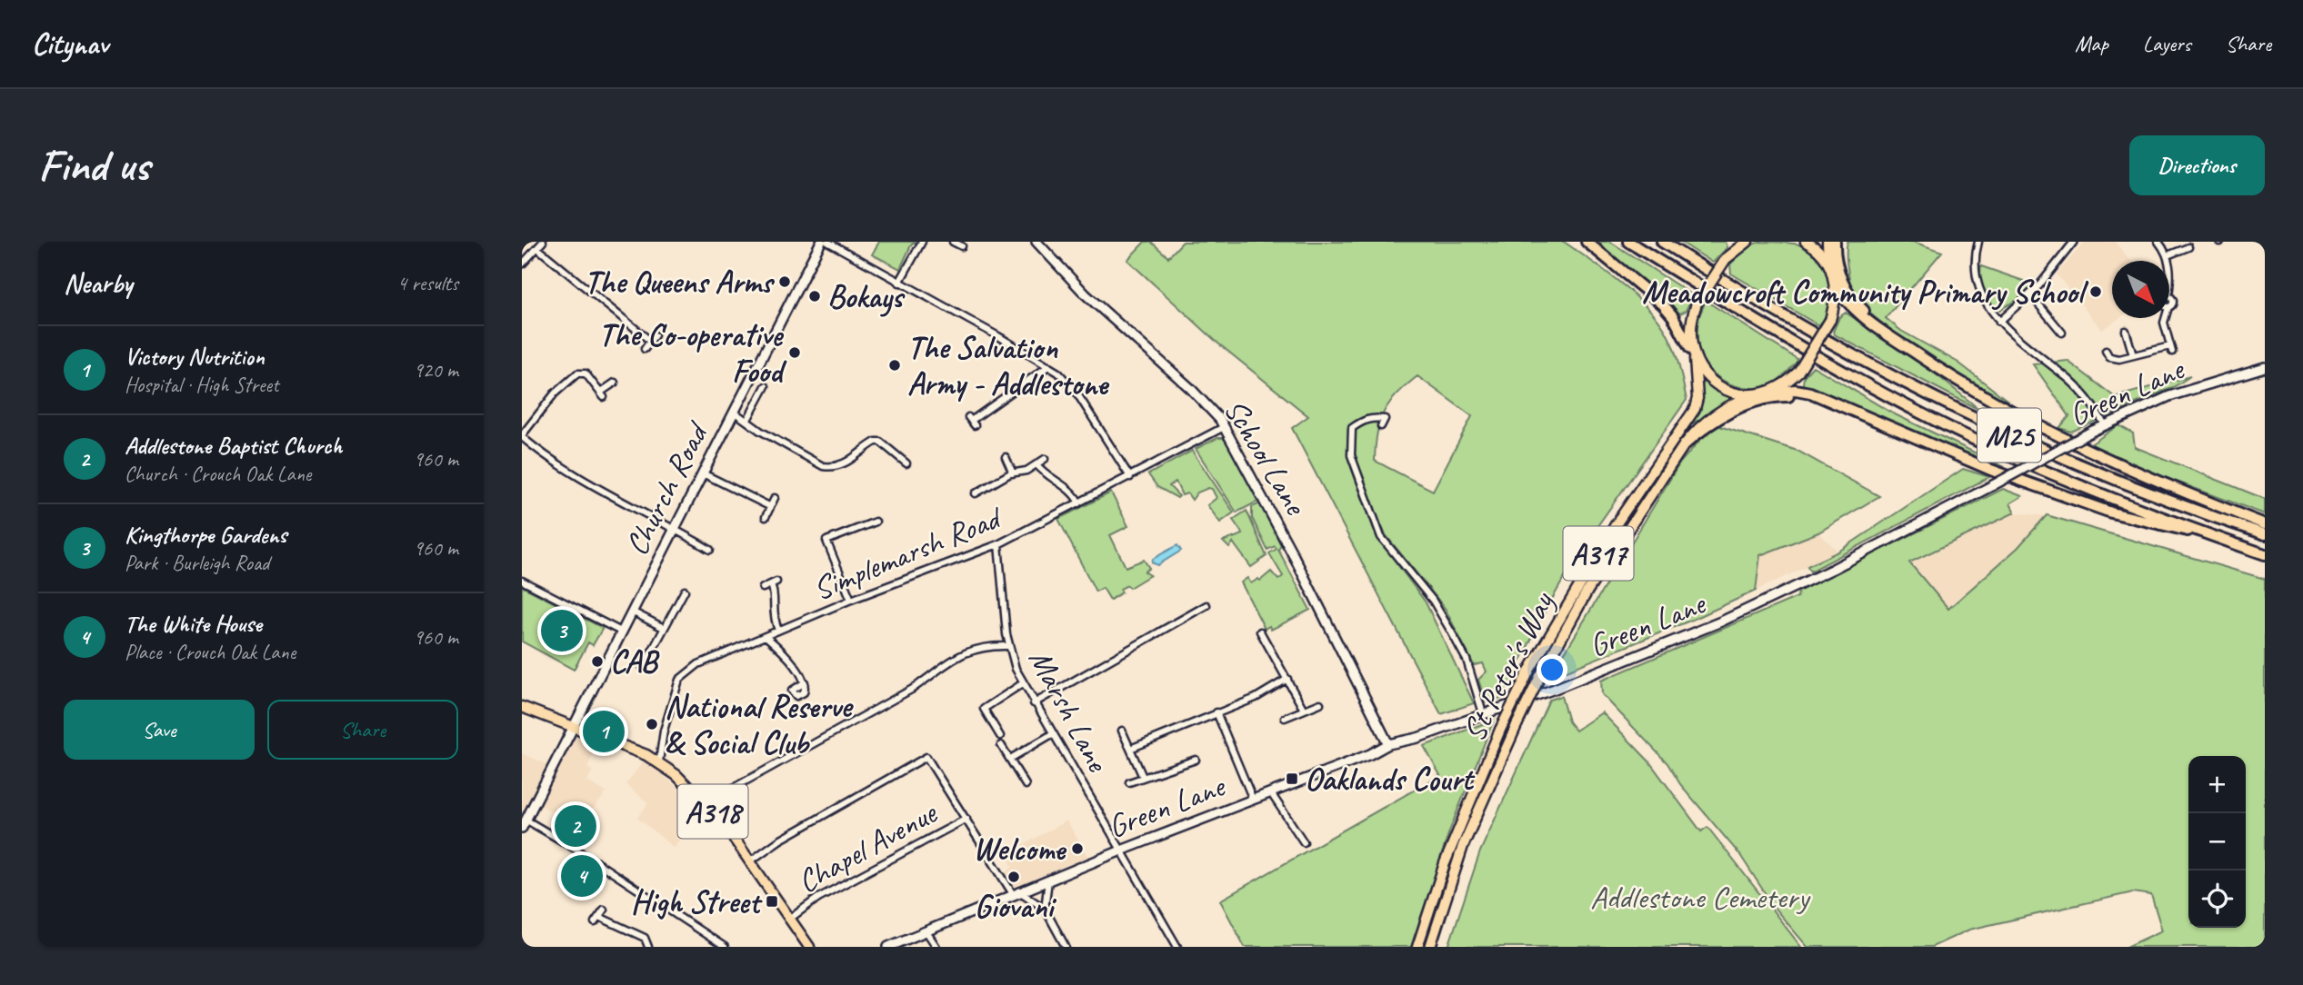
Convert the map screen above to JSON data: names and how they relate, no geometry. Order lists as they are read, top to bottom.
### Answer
{
  "streets": {
    "highway": ["M25"],
    "main road": ["A317", "St Peter's Way", "A318"],
    "street": [
      "Green Lane",
      "School Lane",
      "Church Road",
      "Simplemarsh Road",
      "Marsh Lane",
      "Chapel Avenue"
    ]
  },
  "crossings": [
    ["Green Lane", "School Lane"],
    ["Green Lane", "Marsh Lane"],
    ["M25", "St Peter's Way"],
    ["School Lane", "Simplemarsh Road"],
    ["Church Road", "A318"],
    ["Simplemarsh Road", "Marsh Lane"],
    ["Simplemarsh Road", "A318"],
    ["A318", "Chapel Avenue"]
  ],
  "parks": ["Addlestone Cemetery"],
  "places": {
    "other": [
      "The Queens Arms",
      "Meadowcroft Community Primary School",
      "Bokays",
      "The Co-operative Food",
      "The Salvation Army - Addlestone",
      "CAB",
      "National Reserve & Social Club",
      "Welcome",
      "Giovani"
    ],
    "transit": ["Oaklands Court", "High Street"]
  },
  "north": "bottom right",
  "page": {
    "header": "Citynav",
    "nav": ["Map", "Layers", "Share"],
    "buttons": [
      "Directions",
      ["Save", "Share"]
    ],
    "title": "Find us",
    "heading": ["Nearby", "4 results"],
    "list": [
      {
        "mark": "1",
        "name": "Victory Nutrition",
        "note": "Hospital · High Street",
        "value": "920 m"
      },
      {
        "mark": "2",
        "name": "Addlestone Baptist Church",
        "note": "Church · Crouch Oak Lane",
        "value": "960 m"
      },
      {
        "mark": "3",
        "name": "Kingthorpe Gardens",
        "note": "Park · Burleigh Road",
        "value": "960 m"
      },
      {
        "mark": "4",
        "name": "The White House",
        "note": "Place · Crouch Oak Lane",
        "value": "960 m"
      }
    ],
    "pins": [
      "3",
      "1",
      "2",
      "4"
    ],
    "map_buttons": ["+", "−"]
  }
}
